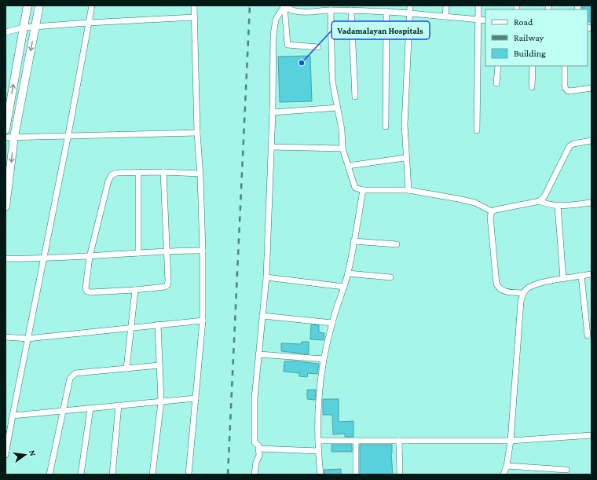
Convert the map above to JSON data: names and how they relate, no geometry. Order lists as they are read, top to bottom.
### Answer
{
  "places": ["Vadamalayan Hospitals"],
  "legend": ["Road", "Railway", "Building"],
  "north": "right"
}
